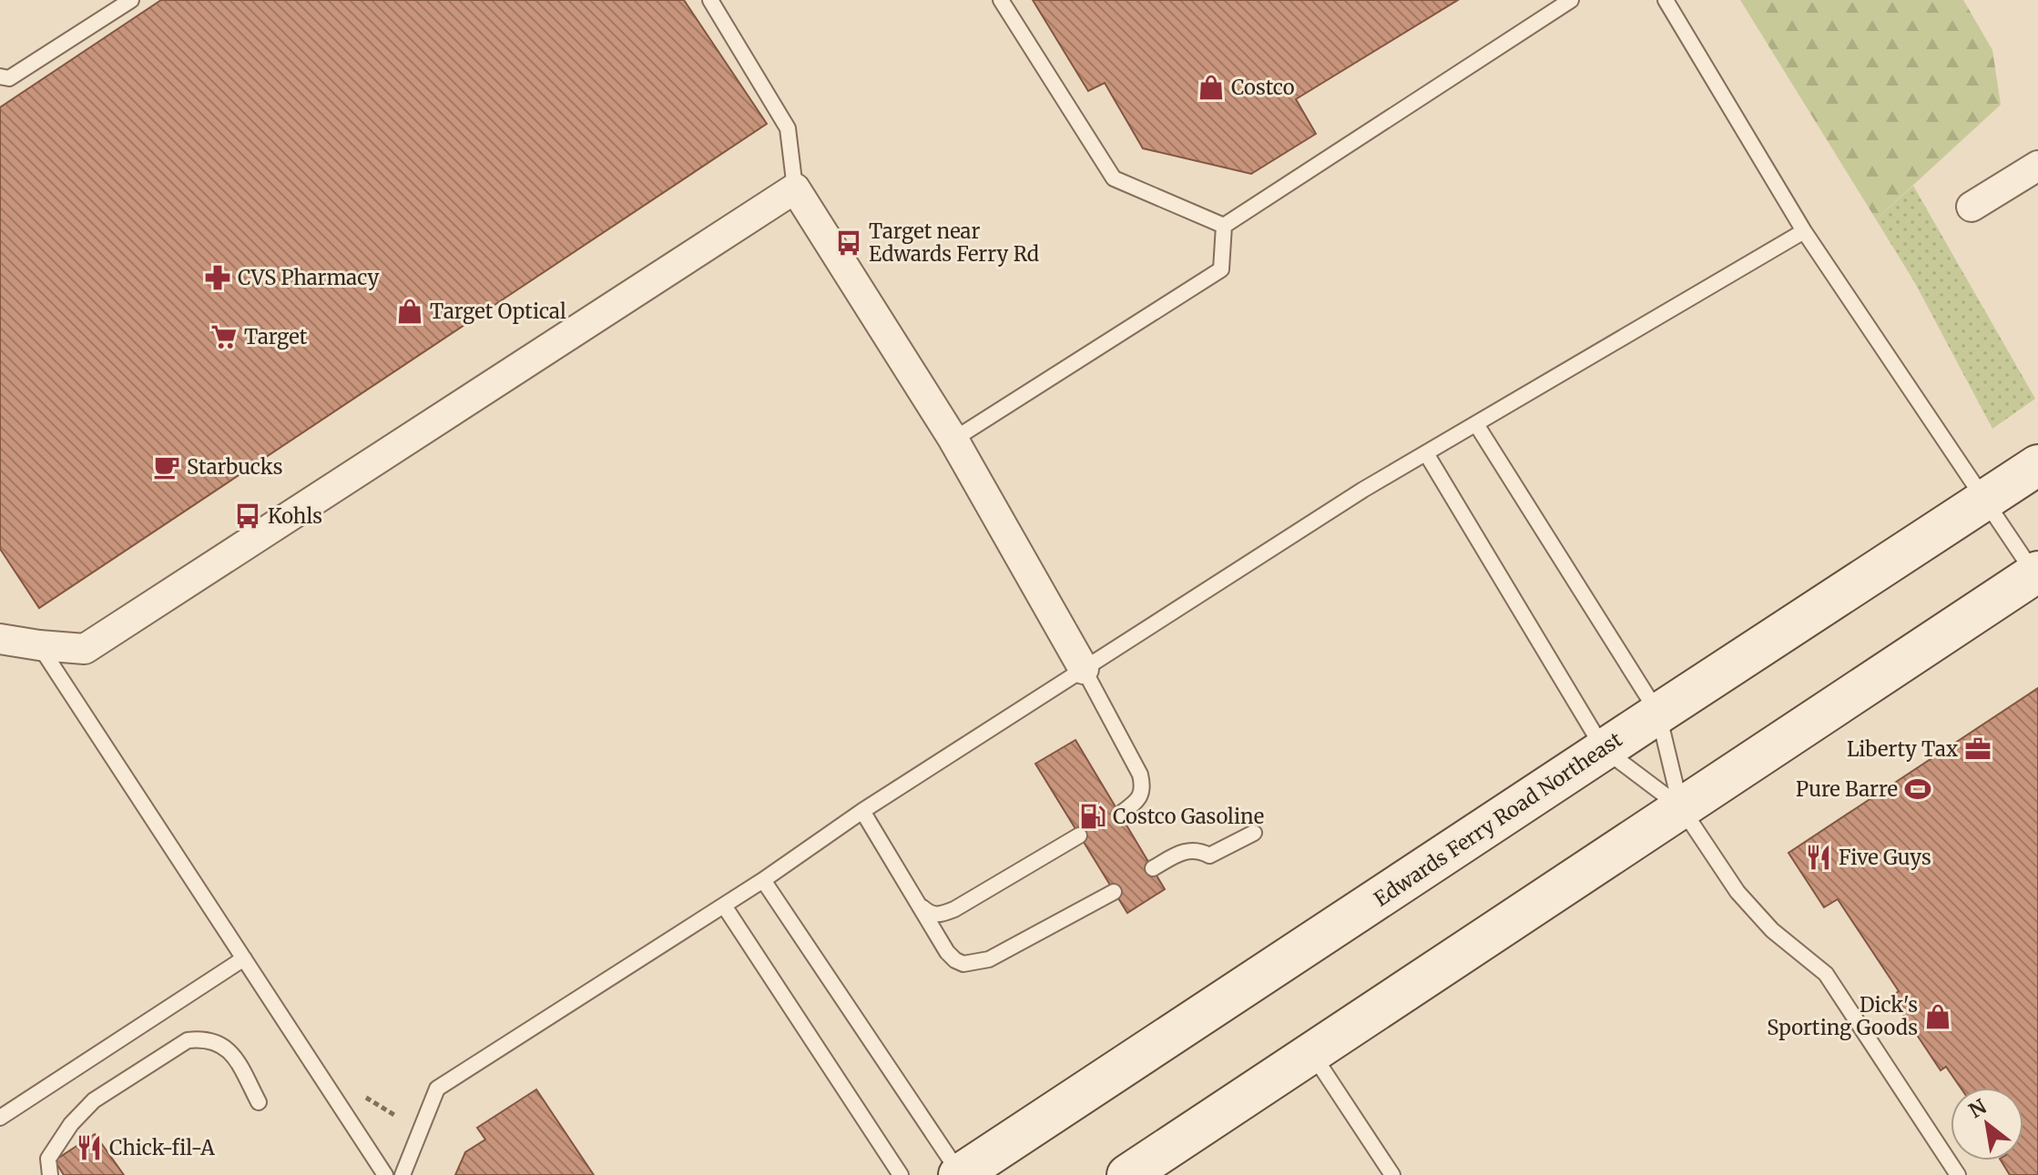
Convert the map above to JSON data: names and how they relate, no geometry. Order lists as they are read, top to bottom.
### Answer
{
  "streets": {
    "main road": ["Edwards Ferry Road Northeast"]
  },
  "places": {
    "shop": ["Costco", "Target Optical", "Dick's Sporting Goods"],
    "bus stop": ["Target near Edwards Ferry Rd", "Kohls"],
    "pharmacy": ["CVS Pharmacy"],
    "supermarket": ["Target"],
    "cafe": ["Starbucks"],
    "office": ["Liberty Tax"],
    "sports": ["Pure Barre"],
    "fuel station": ["Costco Gasoline"],
    "restaurant": ["Five Guys", "Chick-fil-A"]
  },
  "north": "top left"
}
